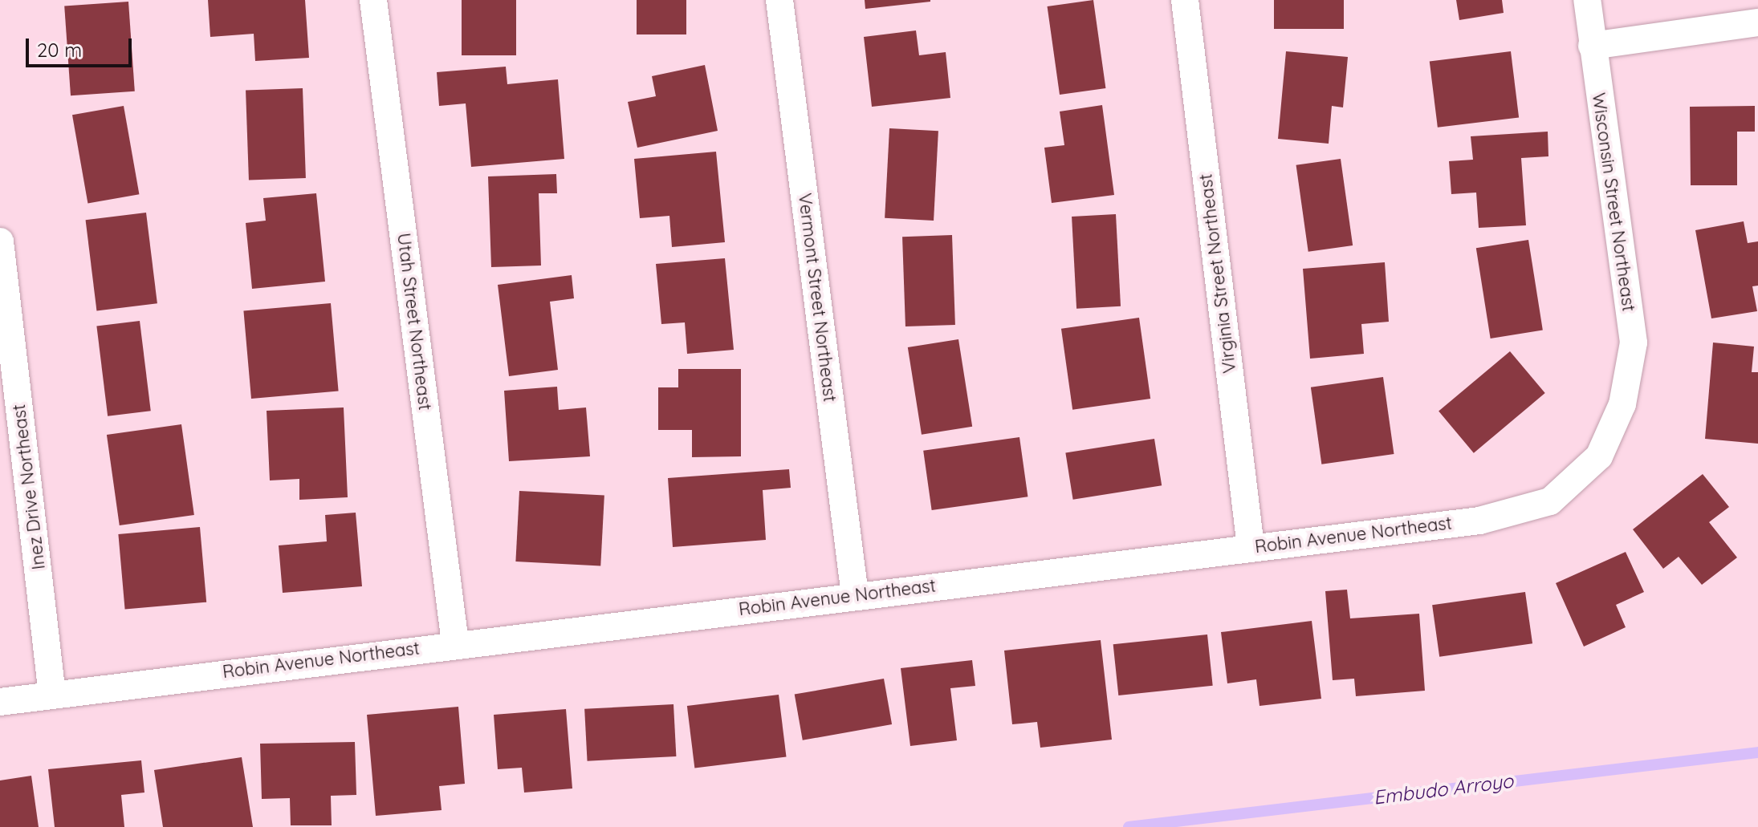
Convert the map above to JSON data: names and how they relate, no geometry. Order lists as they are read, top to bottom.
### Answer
{
  "streets": {
    "street": [
      "Wisconsin Street Northeast",
      "Virginia Street Northeast",
      "Vermont Street Northeast",
      "Utah Street Northeast",
      "Inez Drive Northeast",
      "Robin Avenue Northeast"
    ]
  },
  "crossings": [
    ["Wisconsin Street Northeast", "Robin Avenue Northeast"],
    ["Virginia Street Northeast", "Robin Avenue Northeast"],
    ["Vermont Street Northeast", "Robin Avenue Northeast"],
    ["Utah Street Northeast", "Robin Avenue Northeast"],
    ["Inez Drive Northeast", "Robin Avenue Northeast"]
  ],
  "water": ["Embudo Arroyo"],
  "scale_bar": "20 m"
}
